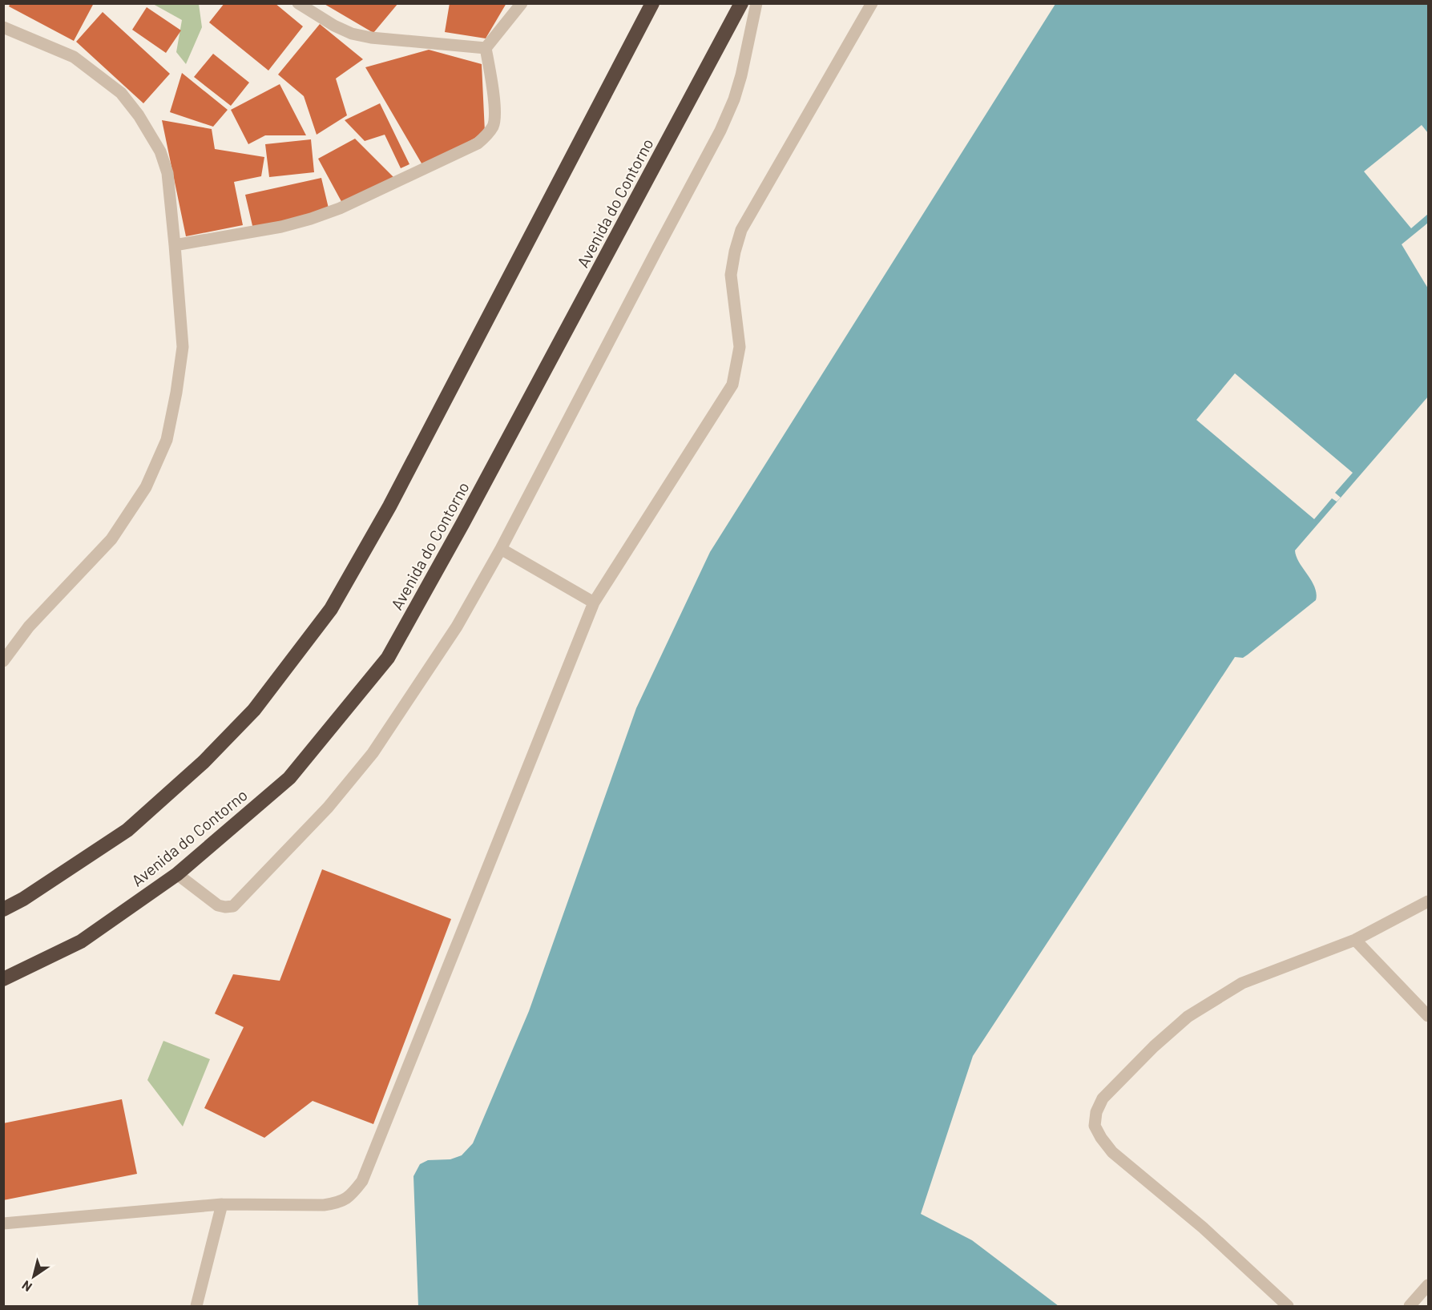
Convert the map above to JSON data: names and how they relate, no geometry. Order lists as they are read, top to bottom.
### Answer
{
  "streets": {
    "highway": ["Avenida do Contorno"]
  },
  "north": "bottom left"
}
